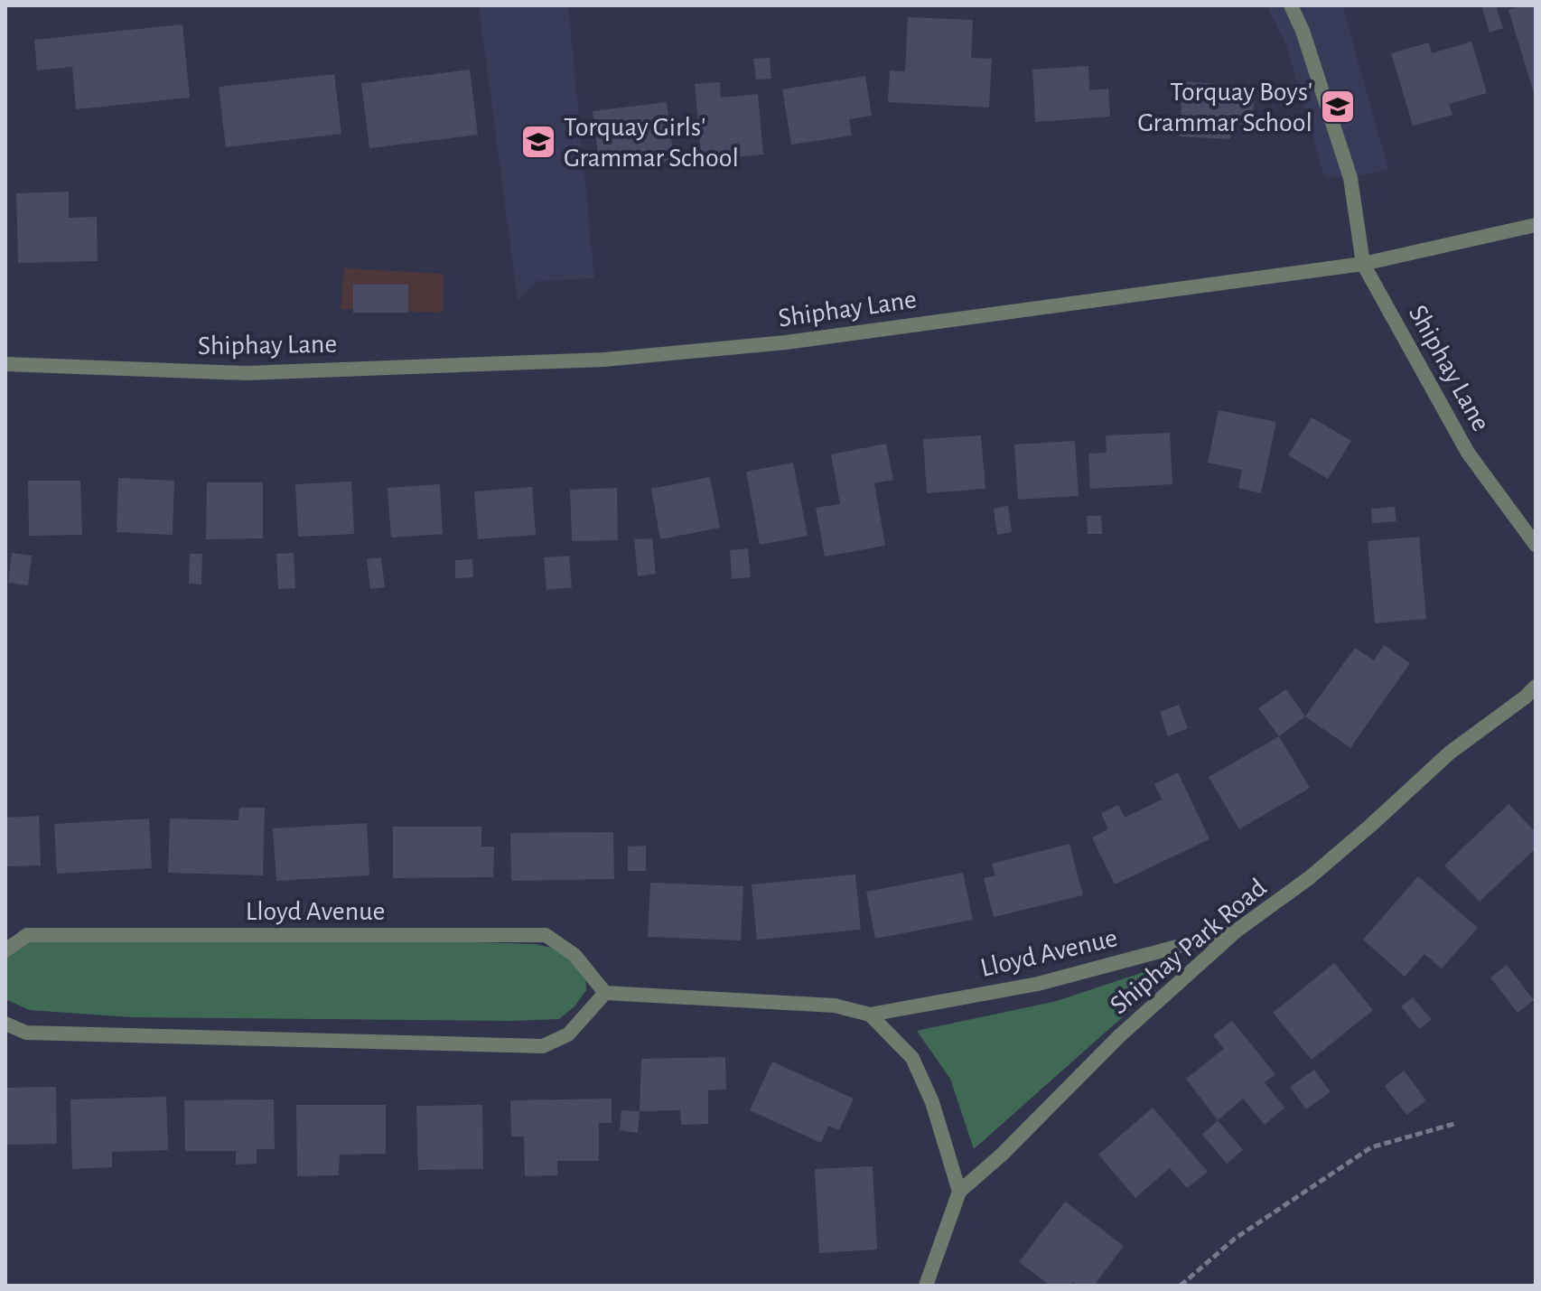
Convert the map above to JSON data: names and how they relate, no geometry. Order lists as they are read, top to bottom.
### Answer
{
  "streets": {
    "street": ["Shiphay Lane", "Lloyd Avenue", "Shiphay Park Road"]
  },
  "crossings": [
    ["Lloyd Avenue", "Shiphay Park Road"]
  ],
  "places": {
    "school or university": ["Torquay Boys' Grammar School", "Torquay Girls' Grammar School"]
  }
}
